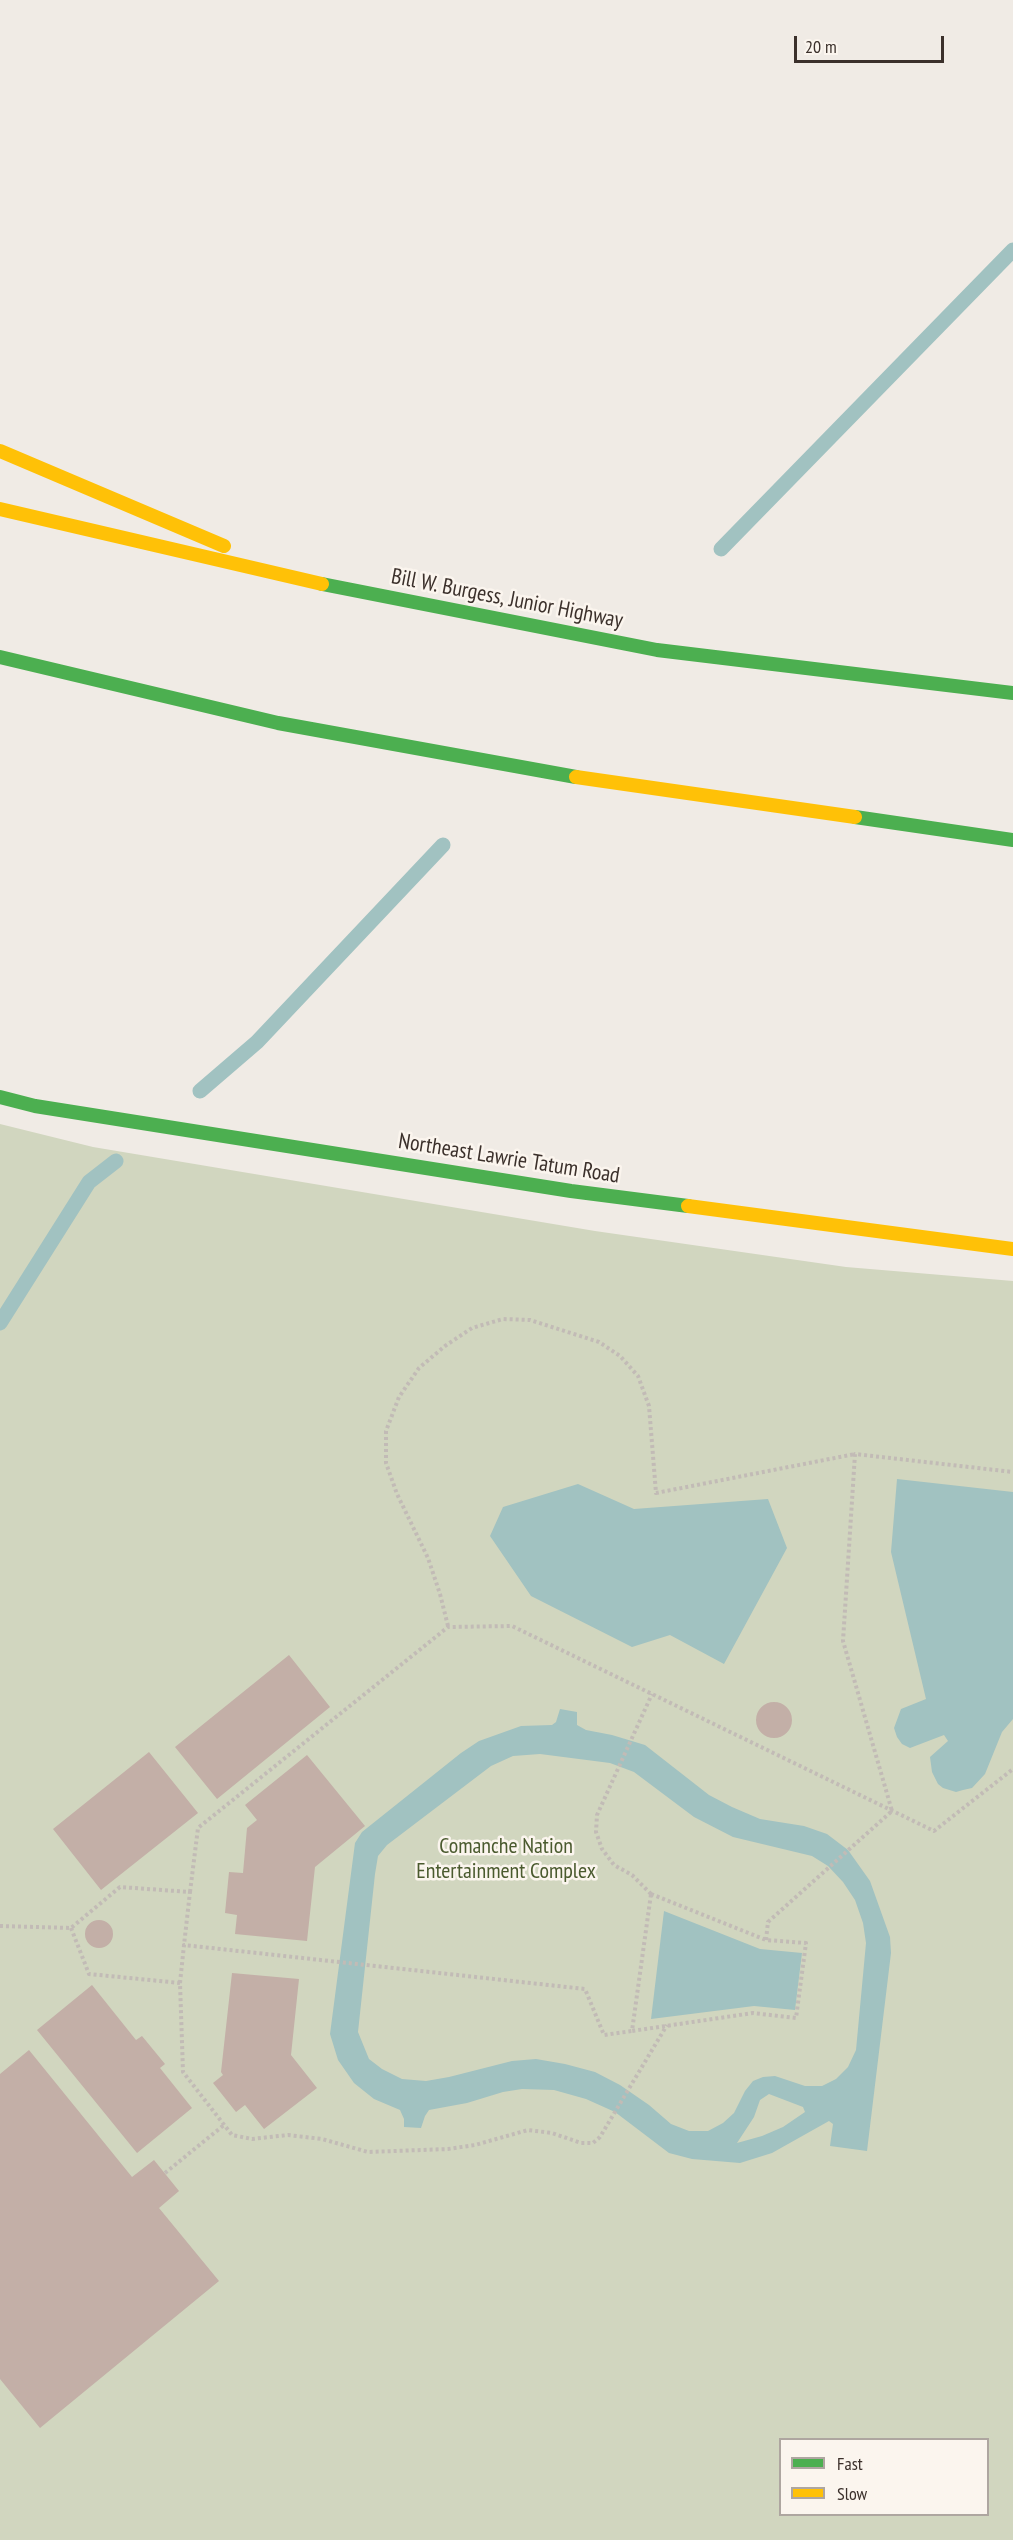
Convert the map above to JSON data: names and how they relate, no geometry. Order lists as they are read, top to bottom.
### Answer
{
  "streets": {
    "main road": ["Bill W. Burgess, Junior Highway", "Northeast Lawrie Tatum Road"]
  },
  "parks": ["Comanche Nation Entertainment Complex"],
  "legend": ["Fast", "Slow"],
  "scale_bar": "20 m"
}
